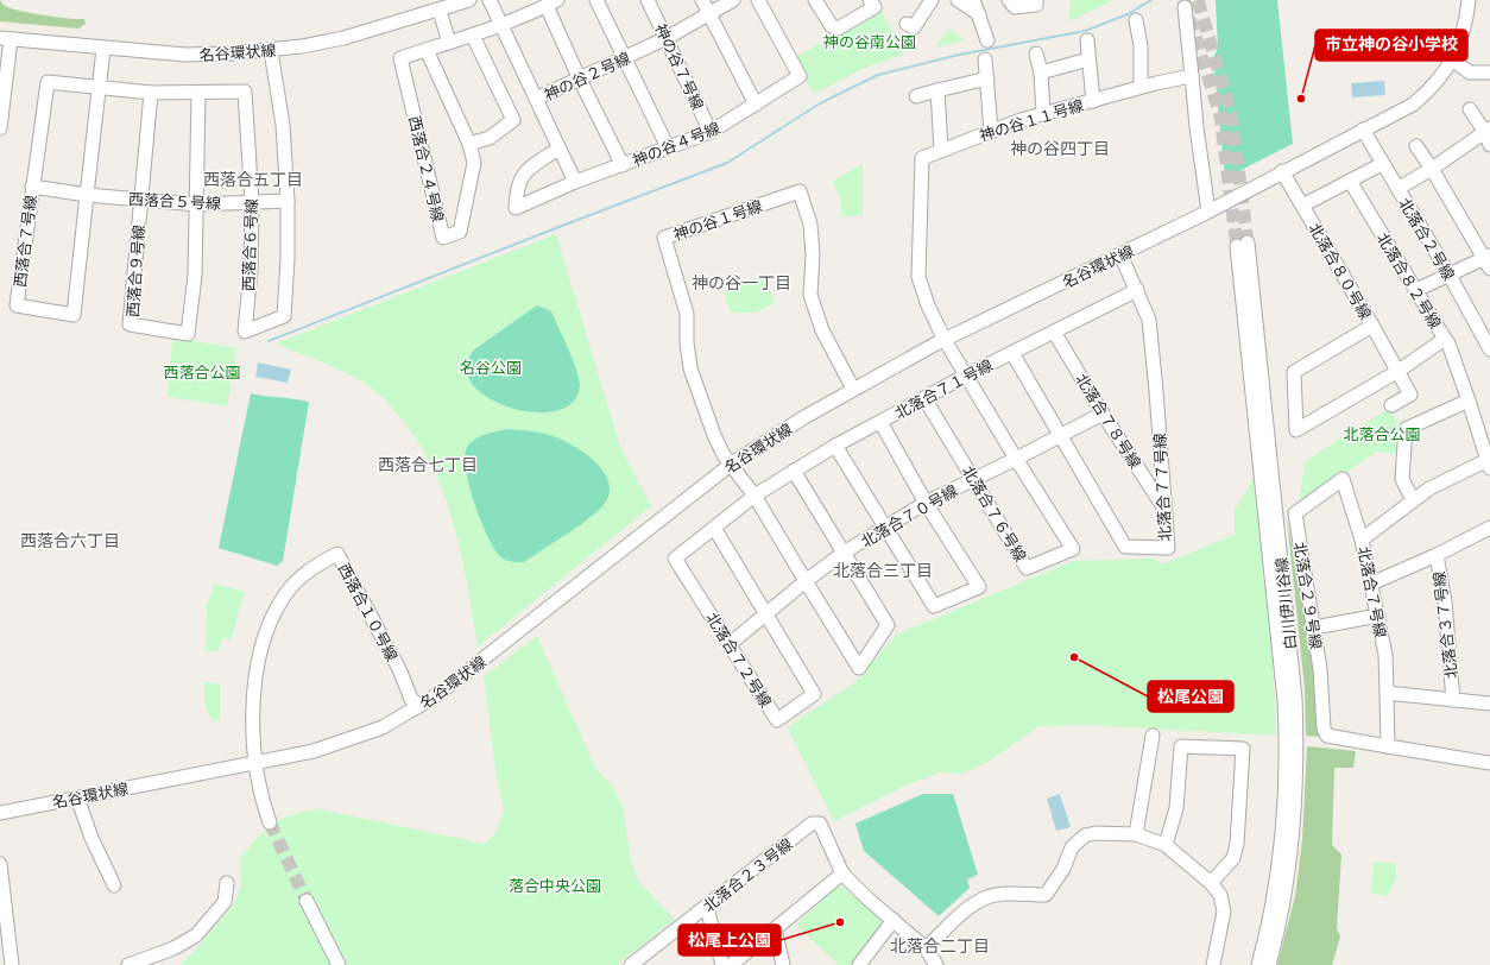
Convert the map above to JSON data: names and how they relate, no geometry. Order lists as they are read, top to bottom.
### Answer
{
  "streets": {
    "street": [
      "名谷環状線",
      "神の谷７号線",
      "神の谷２号線",
      "神の谷１１号線",
      "神の谷４号線",
      "西落合２４号線",
      "西落合５号線",
      "神の谷１号線",
      "北落合２号線",
      "西落合７号線",
      "西落合６号線",
      "西落合９号線",
      "北落合８０号線",
      "北落合８２号線",
      "北落合７１号線",
      "北落合７８号線",
      "北落合７７号線",
      "北落合７６号線",
      "北落合７０号線",
      "北落合７号線",
      "北落合２９号線",
      "白川伊川谷線",
      "西落合１０号線",
      "北落合３７号線",
      "北落合７２号線",
      "北落合２３号線"
    ]
  },
  "crossings": [
    ["名谷環状線", "神の谷１１号線"],
    ["名谷環状線", "神の谷１号線"],
    ["名谷環状線", "北落合２号線"],
    ["名谷環状線", "北落合８０号線"],
    ["名谷環状線", "北落合７７号線"],
    ["名谷環状線", "西落合１０号線"],
    ["神の谷７号線", "神の谷２号線"],
    ["神の谷７号線", "神の谷４号線"],
    ["神の谷２号線", "西落合２４号線"],
    ["西落合５号線", "西落合７号線"],
    ["西落合５号線", "西落合６号線"],
    ["西落合５号線", "西落合９号線"],
    ["西落合７号線", "西落合６号線"],
    ["西落合６号線", "西落合９号線"],
    ["北落合８０号線", "北落合８２号線"],
    ["北落合７１号線", "北落合７８号線"],
    ["北落合７１号線", "北落合７７号線"],
    ["北落合７１号線", "北落合７６号線"],
    ["北落合７１号線", "北落合７２号線"],
    ["北落合７８号線", "北落合７７号線"],
    ["北落合７８号線", "北落合７０号線"],
    ["北落合７７号線", "北落合７０号線"],
    ["北落合７６号線", "北落合７０号線"],
    ["北落合７０号線", "北落合７２号線"],
    ["北落合７号線", "北落合２９号線"]
  ],
  "districts": [
    "神の谷四丁目",
    "西落合五丁目",
    "神の谷一丁目",
    "西落合七丁目",
    "西落合六丁目",
    "北落合三丁目",
    "北落合二丁目"
  ],
  "parks": [
    "神の谷南公園",
    "名谷公園",
    "西落合公園",
    "北落合公園",
    "落合中央公園"
  ],
  "places": ["市立神の谷小学校", "松尾公園", "松尾上公園"]
}
